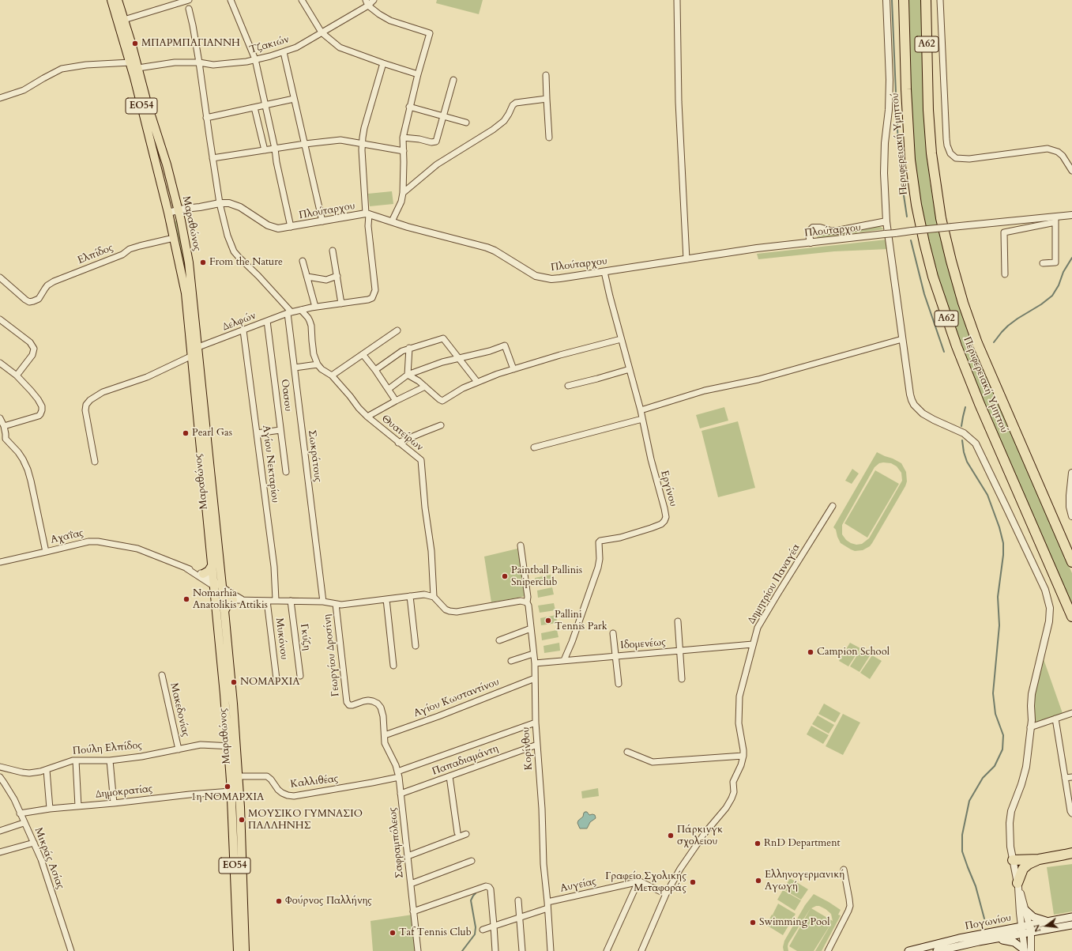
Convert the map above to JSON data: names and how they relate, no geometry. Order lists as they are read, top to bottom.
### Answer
{
  "streets": {
    "highway": ["Α62", "Περιφερειακή Υμηττού"],
    "main road": ["ΕΟ54", "Μαραθώνος", "Πογωνίου"],
    "street": [
      "Τζακιών",
      "Πλούταρχου",
      "Ελπίδος",
      "Δελφών",
      "Οασου",
      "Θυατείρων",
      "Σωκράτους",
      "Αγίου Νεκταρίου",
      "Εργίνου",
      "Αχαΐας",
      "Δημητρίου Παναγέα",
      "Γκύζη",
      "Μυκόνου",
      "Ιδομενέως",
      "Γεωργίου Δροσίνη",
      "Αγίου Κωσταντίνου",
      "Μακεδονίας",
      "Πούλη Ελπίδος",
      "Κορίνθου",
      "Παπαδιαμάντη",
      "Καλλιθέας",
      "Δημοκρατίας",
      "Σαφραμπόλεως",
      "Μικράς Ασίας",
      "Αυγείας"
    ]
  },
  "crossings": [
    ["Τζακιών", "Μαραθώνος"],
    ["Πλούταρχου", "Μαραθώνος"],
    ["Πλούταρχου", "Δελφών"],
    ["Πλούταρχου", "Εργίνου"],
    ["Μαραθώνος", "Ελπίδος"],
    ["Μαραθώνος", "Δελφών"],
    ["Μαραθώνος", "Αχαΐας"],
    ["Μαραθώνος", "Πούλη Ελπίδος"],
    ["Μαραθώνος", "Καλλιθέας"],
    ["Μαραθώνος", "Δημοκρατίας"],
    ["Δελφών", "Οασου"],
    ["Δελφών", "Σωκράτους"],
    ["Δελφών", "Αγίου Νεκταρίου"],
    ["Εργίνου", "Ιδομενέως"],
    ["Δημητρίου Παναγέα", "Ιδομενέως"],
    ["Ιδομενέως", "Κορίνθου"],
    ["Γεωργίου Δροσίνη", "Σαφραμπόλεως"],
    ["Αγίου Κωσταντίνου", "Κορίνθου"],
    ["Αγίου Κωσταντίνου", "Σαφραμπόλεως"],
    ["Μακεδονίας", "Πούλη Ελπίδος"],
    ["Κορίνθου", "Παπαδιαμάντη"],
    ["Κορίνθου", "Καλλιθέας"],
    ["Κορίνθου", "Αυγείας"],
    ["Παπαδιαμάντη", "Σαφραμπόλεως"],
    ["Καλλιθέας", "Σαφραμπόλεως"],
    ["Δημοκρατίας", "Μικράς Ασίας"]
  ],
  "places": [
    "ΜΠΑΡΜΠΑΓΙΑΝΝΗ",
    "From the Nature",
    "Pearl Gas",
    "Paintball Pallinis Sniperclub",
    "Nomarhia Anatolikis Attikis",
    "Pallini Tennis Park",
    "Campion School",
    "ΝΟΜΑΡΧΙΑ",
    "1η ΝΟΜΑΡΧΙΑ",
    "ΜΟΥΣΙΚΟ ΓΥΜΝΑΣΙΟ ΠΑΛΛΗΝΗΣ",
    "Πάρκινγκ σχολείου",
    "RnD Department",
    "Ελληνογερμανική Αγωγή",
    "Γραφείο Σχολικής Μεταφοράς",
    "Φούρνος Παλλήνης",
    "Swimming Pool",
    "Taf Tennis Club"
  ],
  "north": "left"
}
